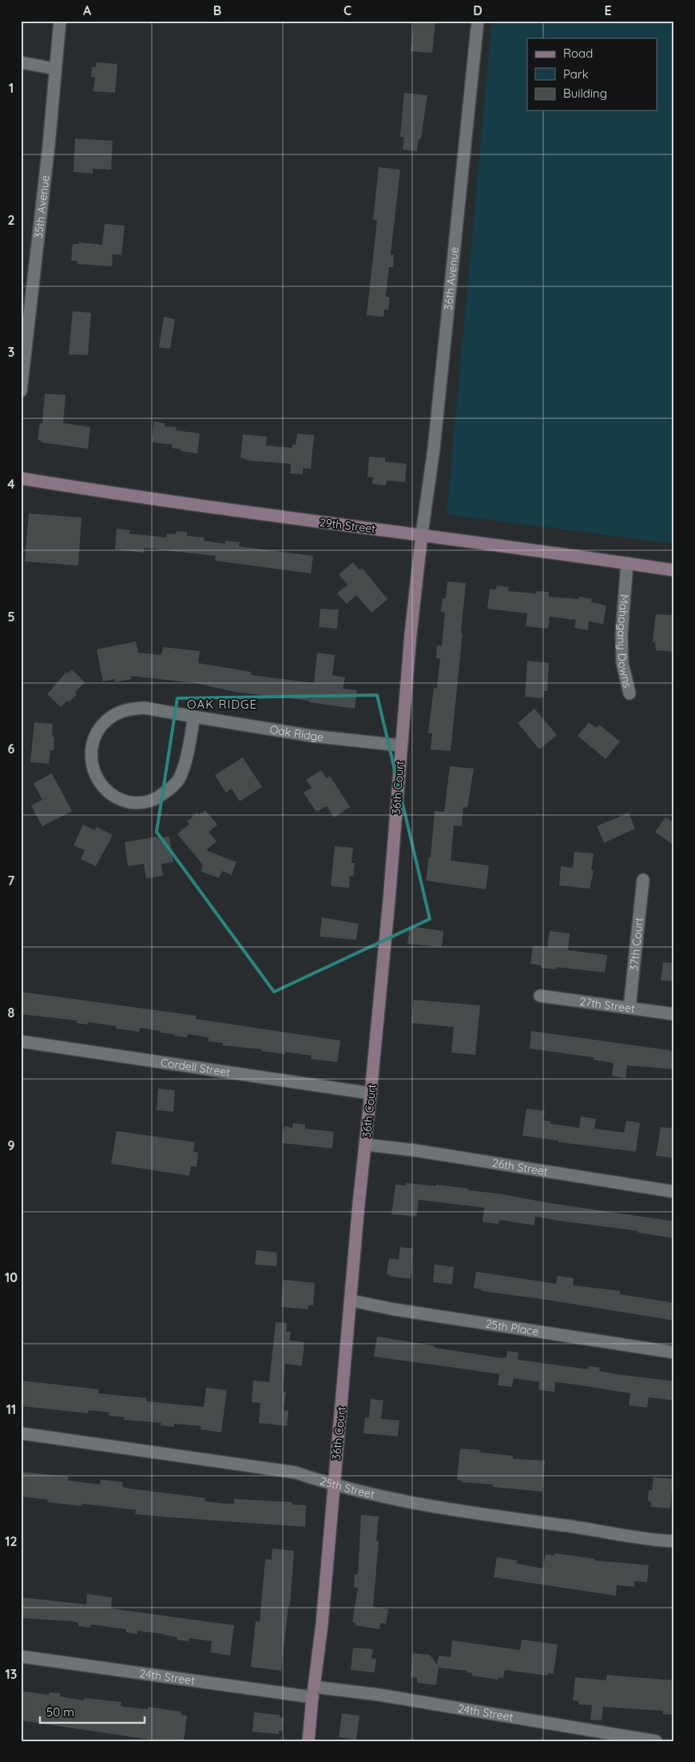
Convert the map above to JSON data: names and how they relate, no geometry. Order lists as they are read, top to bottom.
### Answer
{
  "streets": {
    "street": [
      "35th Avenue",
      "36th Avenue",
      "29th Street",
      "Mahogany Downs",
      "Oak Ridge",
      "36th Court",
      "37th Court",
      "27th Street",
      "Cordell Street",
      "26th Street",
      "25th Place",
      "25th Street",
      "24th Street"
    ]
  },
  "crossings": [
    ["36th Avenue", "29th Street"],
    ["36th Avenue", "36th Court"],
    ["29th Street", "Mahogany Downs"],
    ["29th Street", "36th Court"],
    ["Oak Ridge", "36th Court"],
    ["36th Court", "Cordell Street"],
    ["36th Court", "26th Street"],
    ["36th Court", "25th Place"],
    ["36th Court", "25th Street"],
    ["36th Court", "24th Street"],
    ["37th Court", "27th Street"]
  ],
  "districts": ["OAK RIDGE"],
  "legend": ["Road", "Park", "Building"],
  "scale_bar": "50 m",
  "grid": {
    "columns": [
      "A",
      "B",
      "C",
      "D",
      "E"
    ],
    "rows": [
      "1",
      "2",
      "3",
      "4",
      "5",
      "6",
      "7",
      "8",
      "9",
      "10",
      "11",
      "12",
      "13"
    ]
  }
}
